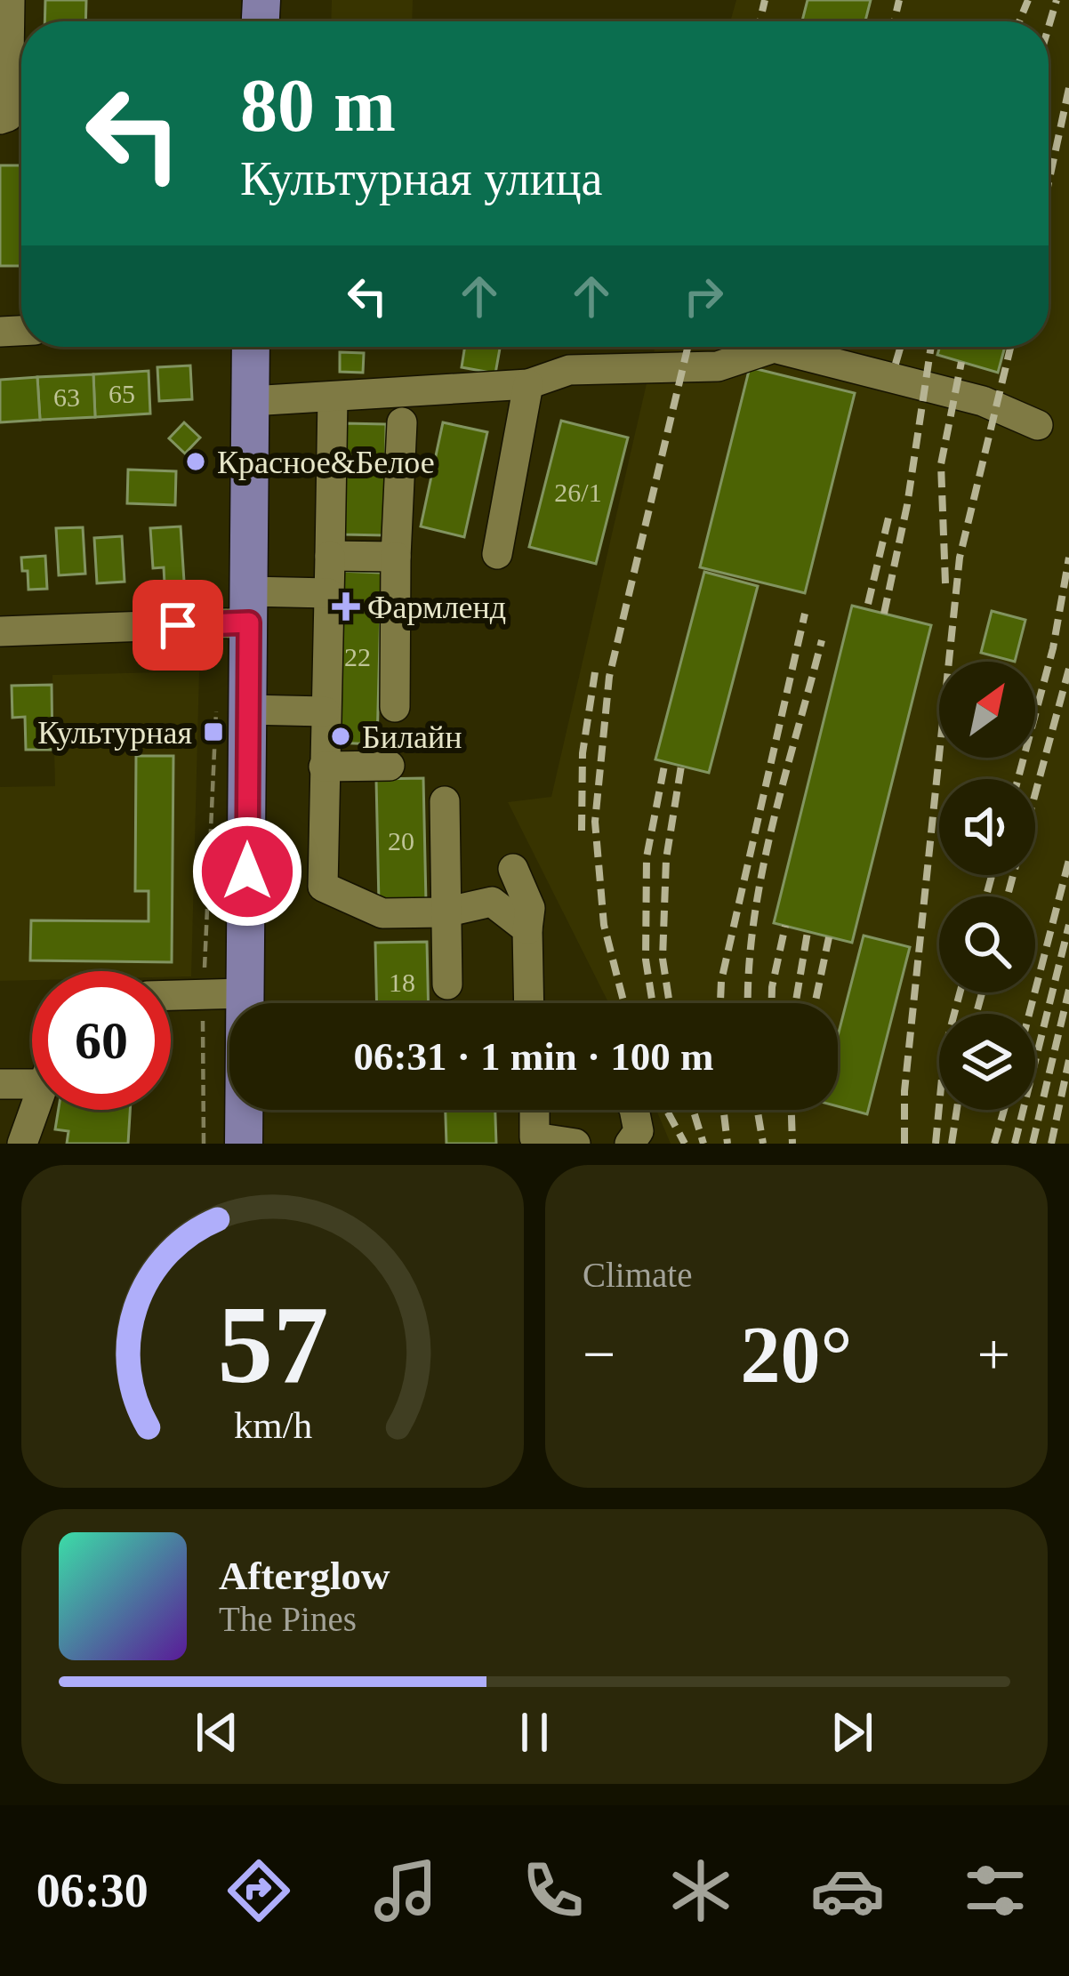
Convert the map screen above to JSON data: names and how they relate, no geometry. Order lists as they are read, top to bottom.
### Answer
{
  "places": {
    "other": ["Красное&Белое", "Билайн"],
    "health": ["Фармленд"],
    "transit": ["Культурная"]
  },
  "house_numbers": [
    "65",
    "63",
    "26/1",
    "22",
    "20",
    "18"
  ],
  "north": "top right",
  "page": {
    "turn": ["80 m", "Культурная улица"],
    "limit": "60",
    "trip": "06:31 · 1 min · 100 m",
    "tile": "Climate",
    "heat": ["−", "20°", "+"],
    "song": ["Afterglow", "The Pines"],
    "tabs": "06:30",
    "gauge": ["57", "km/h"]
  }
}
